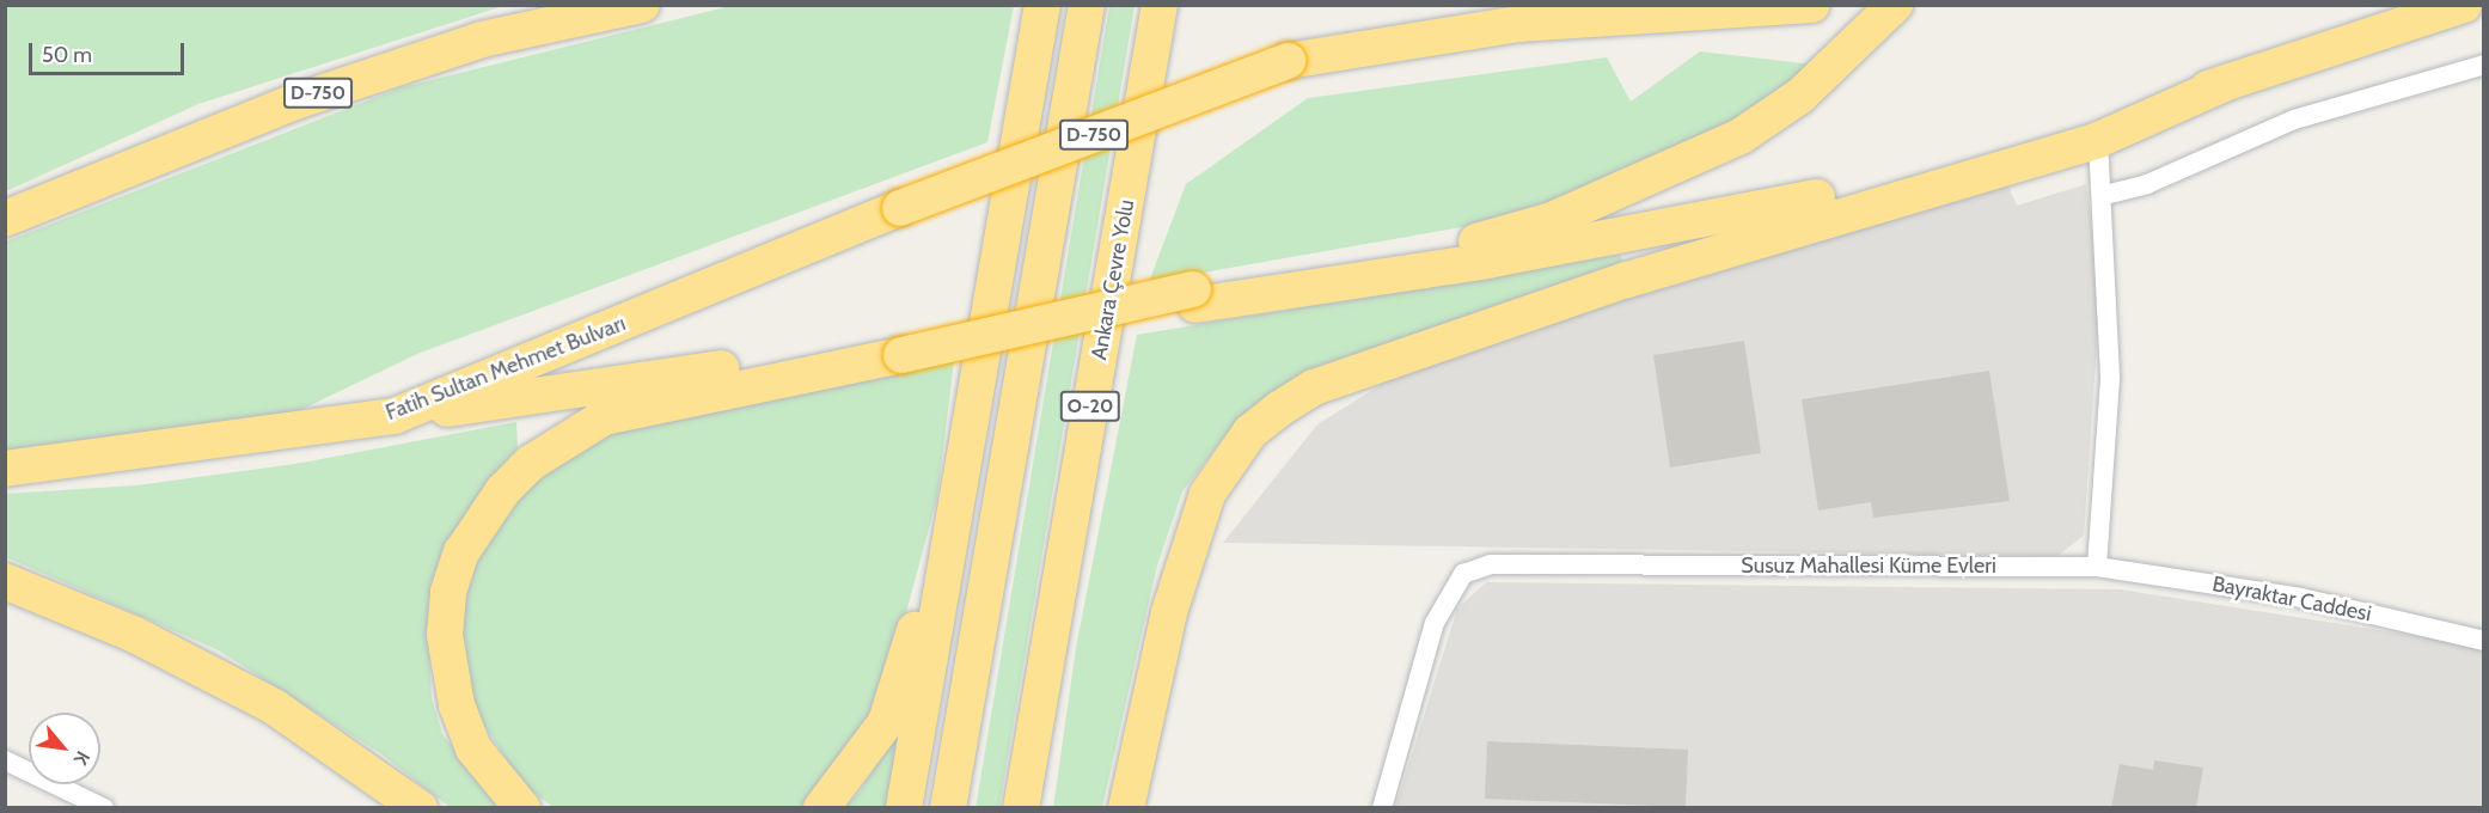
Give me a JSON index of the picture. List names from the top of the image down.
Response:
{
  "streets": {
    "highway": [
      "D-750",
      "Ankara Çevre Yolu",
      "Fatih Sultan Mehmet Bulvarı",
      "O-20"
    ],
    "street": ["Susuz Mahallesi Küme Evleri", "Bayraktar Caddesi"]
  },
  "crossings": [
    ["Susuz Mahallesi Küme Evleri", "Bayraktar Caddesi"]
  ],
  "scale_bar": "50 m",
  "north": "bottom right"
}
